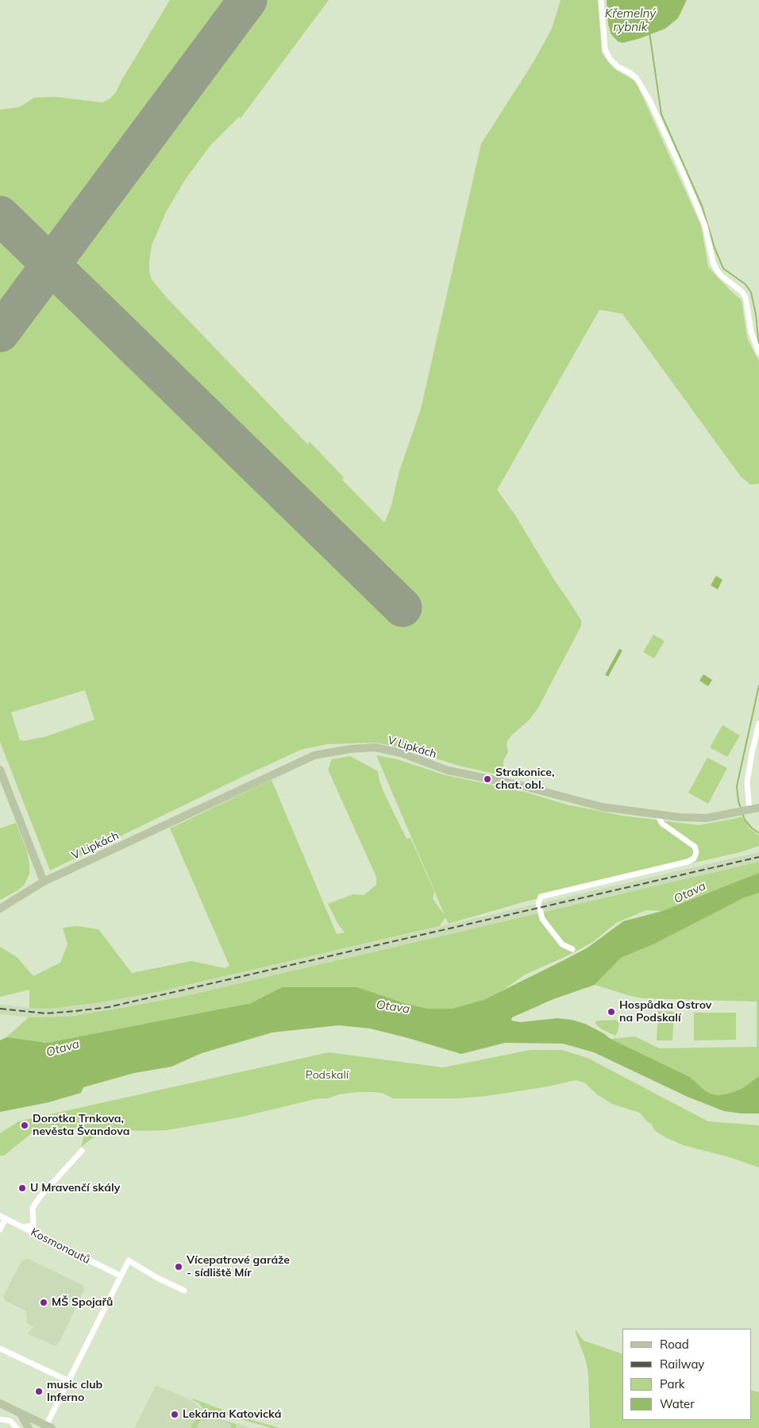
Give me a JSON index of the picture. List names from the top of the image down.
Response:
{
  "streets": {
    "street": ["V Lipkách", "Kosmonautů"]
  },
  "water": ["Křemelný rybník", "Otava"],
  "parks": ["Podskalí"],
  "places": [
    "Strakonice, chat. obl.",
    "Hospůdka Ostrov na Podskalí",
    "Dorotka Trnkova, nevěsta Švandova",
    "U Mravenčí skály",
    "Vícepatrové garáže - sídliště Mír",
    "MŠ Spojařů",
    "music club Inferno",
    "Lekárna Katovická"
  ],
  "legend": [
    "Road",
    "Railway",
    "Park",
    "Water"
  ]
}
